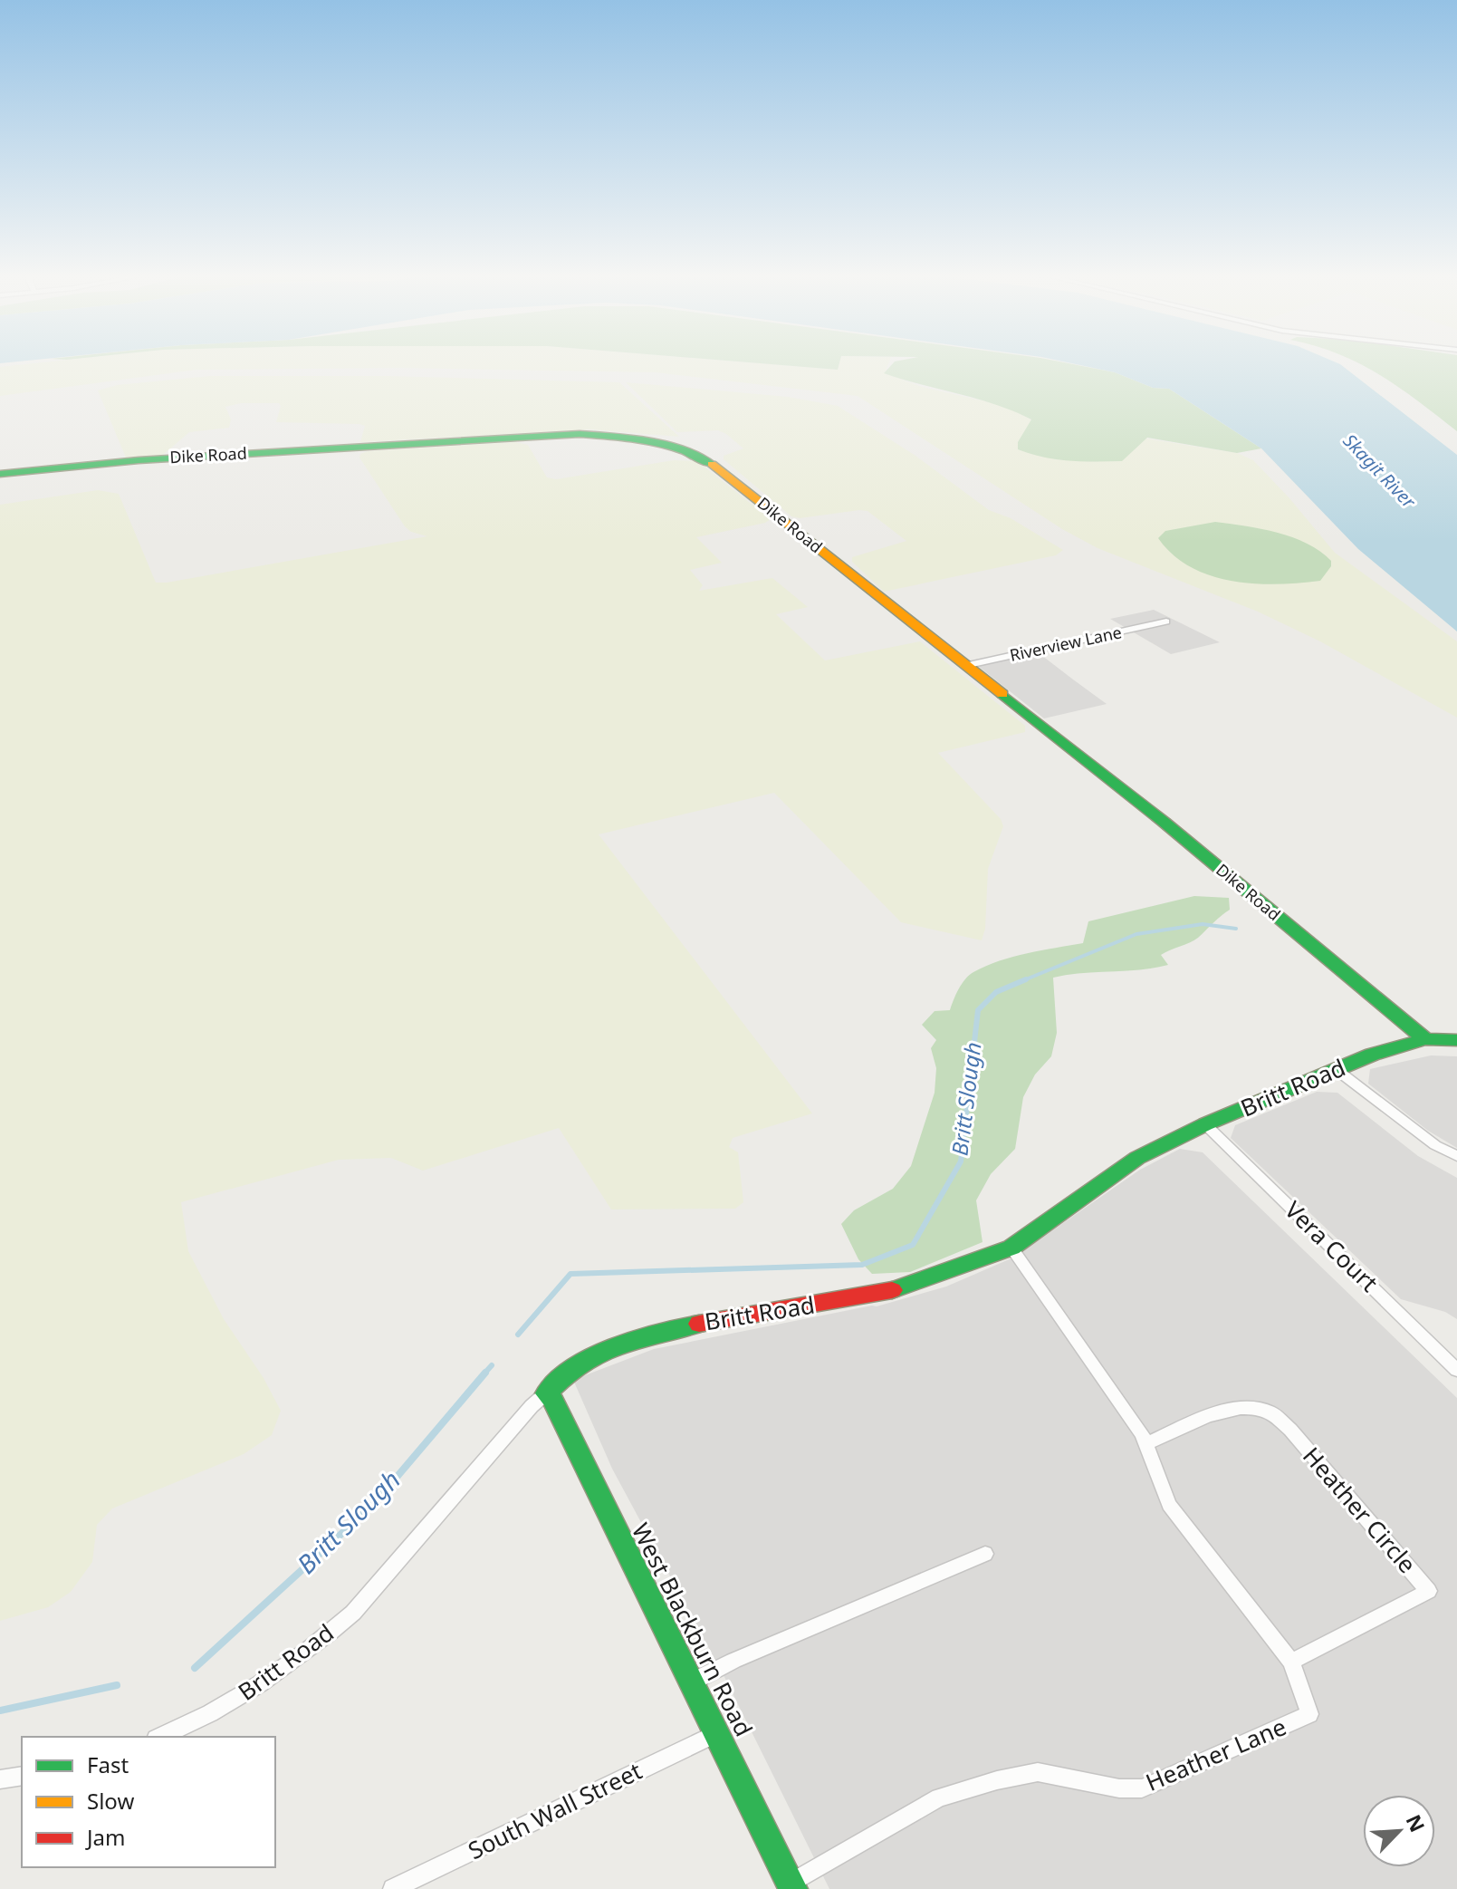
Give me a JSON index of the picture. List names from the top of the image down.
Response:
{
  "streets": {
    "street": [
      "Dike Road",
      "Riverview Lane",
      "Britt Road",
      "Vera Court",
      "Heather Circle",
      "West Blackburn Road",
      "Heather Lane",
      "South Wall Street"
    ]
  },
  "crossings": [
    ["Dike Road", "Riverview Lane"],
    ["Dike Road", "Britt Road"],
    ["Britt Road", "Vera Court"],
    ["Britt Road", "West Blackburn Road"],
    ["Heather Circle", "Heather Lane"],
    ["West Blackburn Road", "Heather Lane"],
    ["West Blackburn Road", "South Wall Street"]
  ],
  "water": ["Skagit River", "Britt Slough"],
  "legend": ["Fast", "Slow", "Jam"],
  "north": "top right"
}
